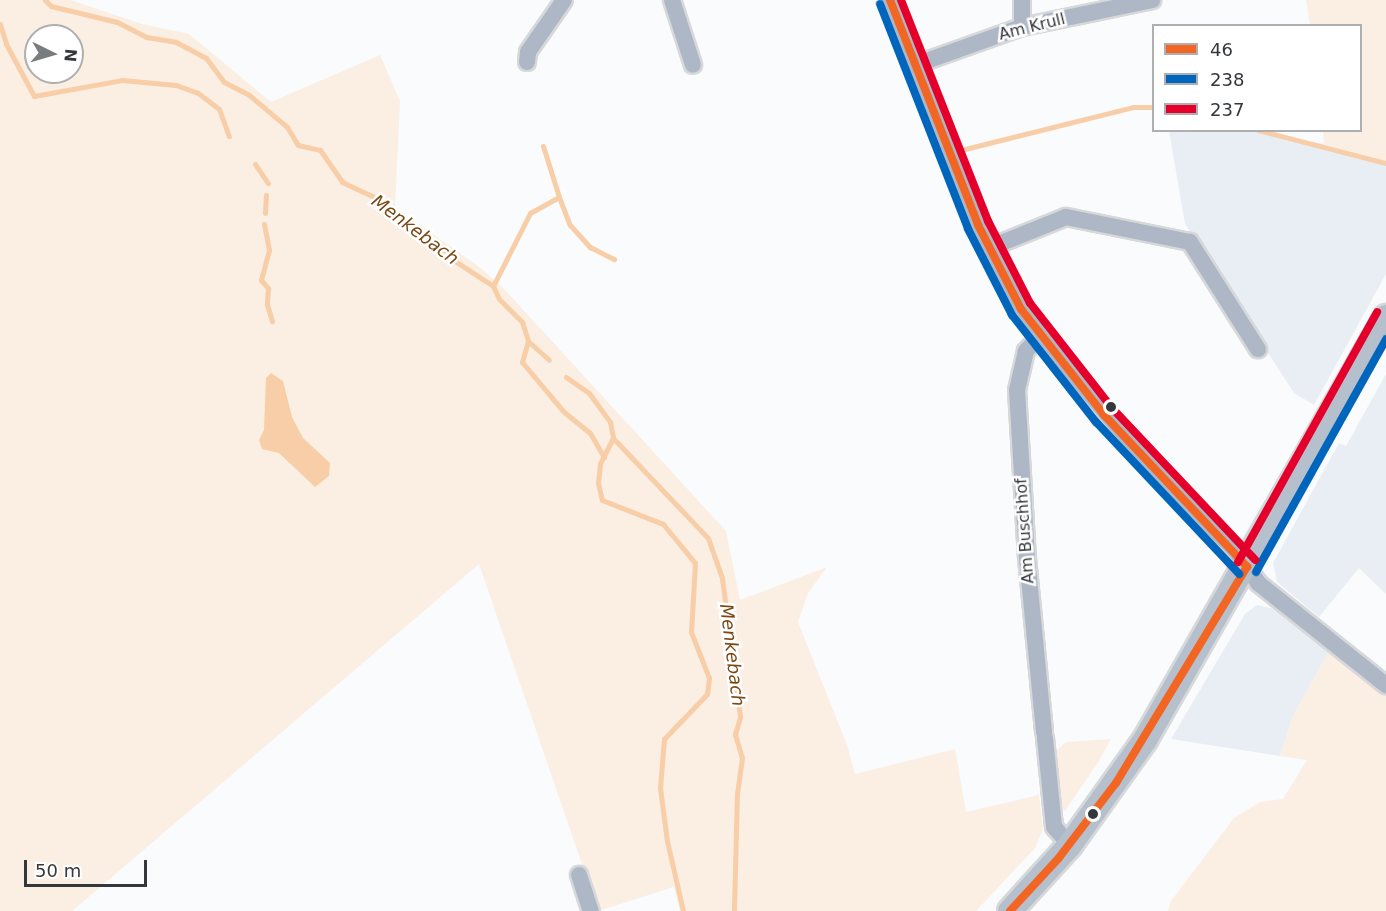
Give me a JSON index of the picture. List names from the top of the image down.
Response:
{
  "streets": {
    "street": ["Am Krull", "Am Buschhof"]
  },
  "water": ["Menkebach"],
  "lines": ["transit line 46", "transit line 237", "transit line 238"],
  "legend": ["46", "238", "237"],
  "scale_bar": "50 m",
  "north": "right"
}
